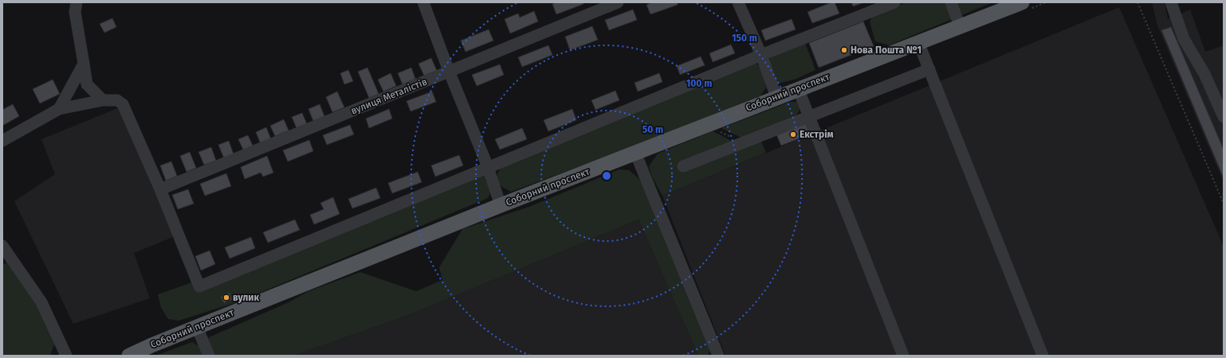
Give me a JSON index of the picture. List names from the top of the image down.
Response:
{
  "streets": {
    "main road": ["Соборний проспект"],
    "street": ["вулиця Металістів"]
  },
  "places": ["Нова Пошта №1", "Екстрім", "вулик"],
  "rings": ["150 m", "100 m", "50 m"]
}
